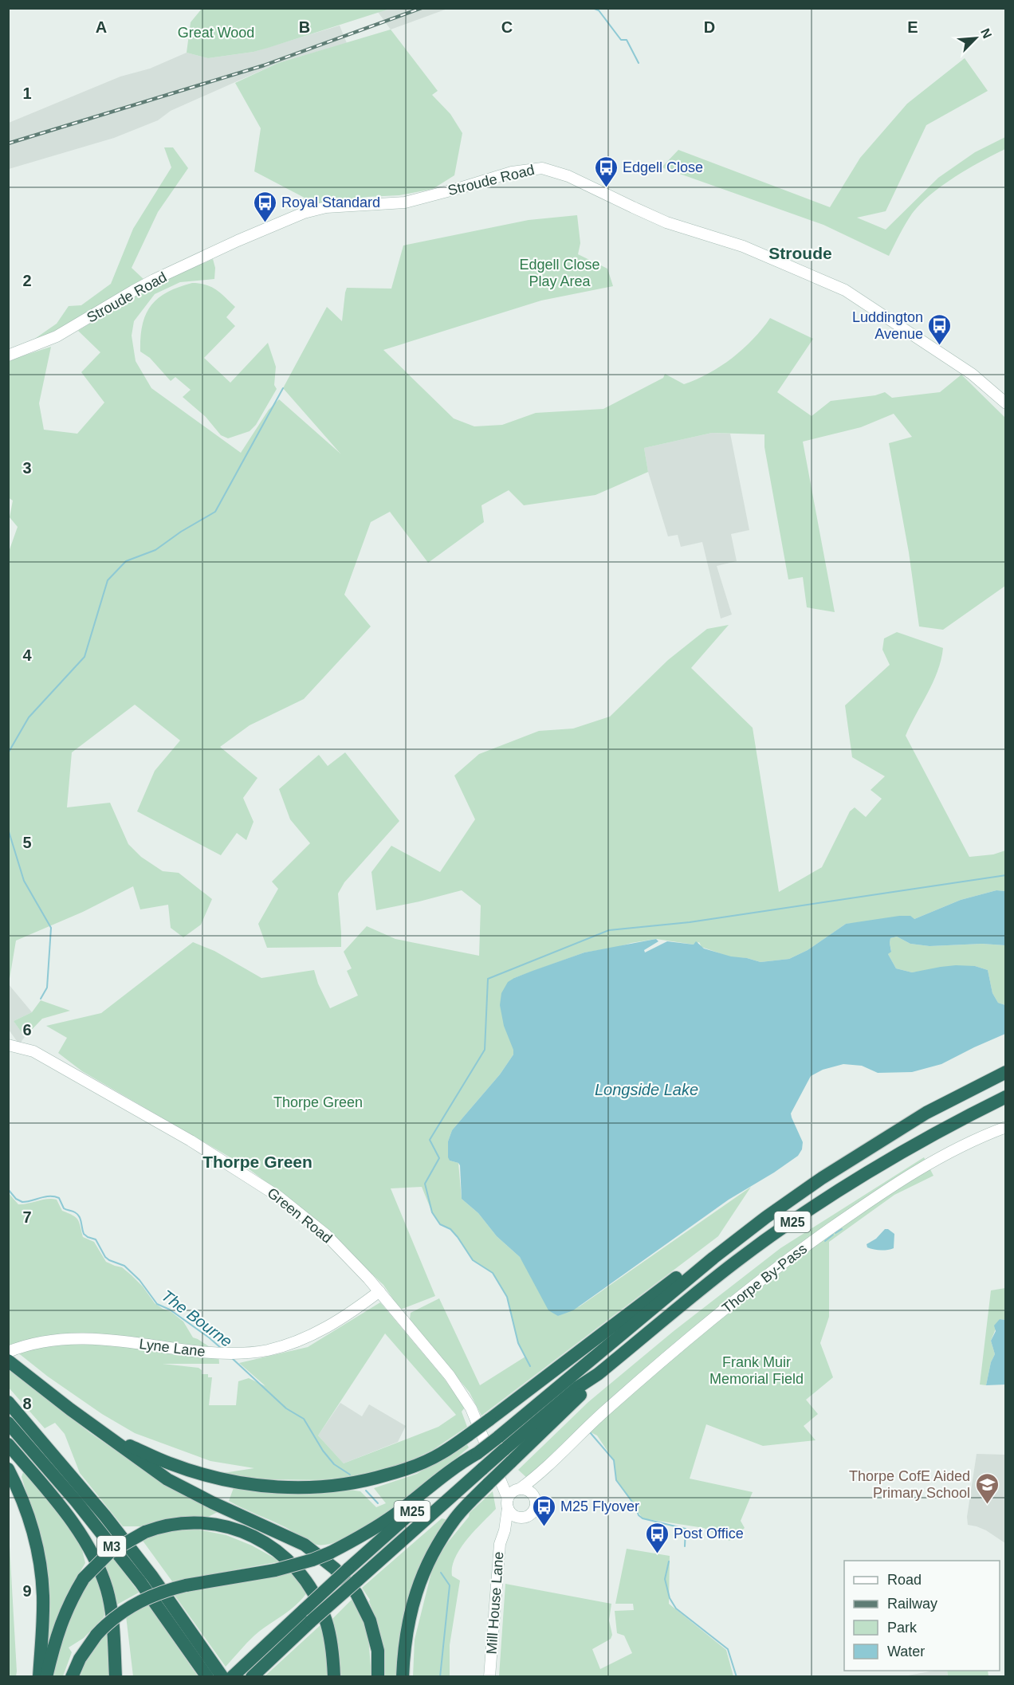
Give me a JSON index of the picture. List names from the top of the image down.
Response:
{
  "streets": {
    "highway": ["M25", "M3"],
    "main road": [
      "Stroude Road",
      "Green Road",
      "Thorpe By-Pass",
      "Lyne Lane",
      "Mill House Lane"
    ]
  },
  "crossings": [
    ["Green Road", "Lyne Lane"],
    ["Thorpe By-Pass", "Mill House Lane"]
  ],
  "districts": ["Stroude", "Thorpe Green"],
  "water": ["Longside Lake", "The Bourne"],
  "parks": [
    "Great Wood",
    "Edgell Close Play Area",
    "Thorpe Green",
    "Frank Muir Memorial Field"
  ],
  "places": {
    "bus stop": [
      "Edgell Close",
      "Royal Standard",
      "Luddington Avenue",
      "M25 Flyover",
      "Post Office"
    ],
    "school or university": ["Thorpe CofE Aided Primary School"]
  },
  "legend": [
    "Road",
    "Railway",
    "Park",
    "Water"
  ],
  "north": "top right",
  "grid": {
    "columns": [
      "A",
      "B",
      "C",
      "D",
      "E"
    ],
    "rows": [
      "1",
      "2",
      "3",
      "4",
      "5",
      "6",
      "7",
      "8",
      "9"
    ]
  }
}
